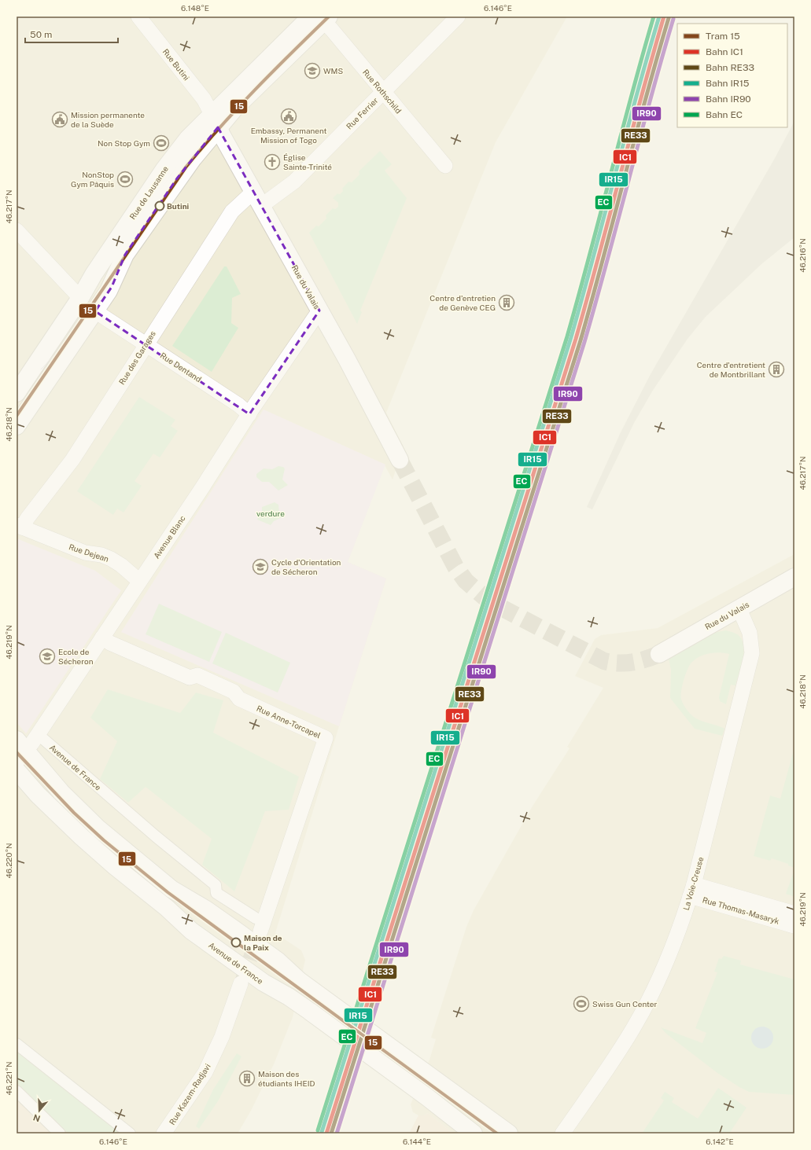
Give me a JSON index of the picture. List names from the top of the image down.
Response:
{
  "streets": {
    "main road": ["Rue de Lausanne", "Rue du Valais", "Avenue de France"],
    "street": [
      "Rue Butini",
      "Rue Rothschild",
      "Rue Ferrier",
      "Rue des Garages",
      "Rue Dentand",
      "Avenue Blanc",
      "Rue Dejean",
      "Rue Anne-Torcapel",
      "La Voie-Creuse",
      "Rue Thomas-Masaryk",
      "Rue Kazem-Radjavi"
    ]
  },
  "crossings": [
    ["Rue Butini", "Rue de Lausanne"],
    ["Rue Butini", "Rue du Valais"],
    ["Rue Rothschild", "Rue Ferrier"],
    ["Rue Ferrier", "Rue du Valais"],
    ["Rue Ferrier", "Rue des Garages"],
    ["Rue de Lausanne", "Rue du Valais"],
    ["Rue du Valais", "Rue des Garages"],
    ["Rue du Valais", "Avenue Blanc"],
    ["Rue du Valais", "La Voie-Creuse"],
    ["Rue des Garages", "Rue Dentand"],
    ["Rue des Garages", "Rue Dejean"],
    ["Rue Dentand", "Avenue Blanc"],
    ["Avenue Blanc", "Rue Dejean"],
    ["Avenue Blanc", "Rue Anne-Torcapel"],
    ["Avenue Blanc", "Avenue de France"],
    ["Rue Anne-Torcapel", "Avenue de France"],
    ["La Voie-Creuse", "Rue Thomas-Masaryk"]
  ],
  "parks": ["verdure"],
  "places": {
    "school or university": ["WMS", "Cycle d'Orientation de Sécheron", "Ecole de Sécheron"],
    "public building": ["Embassy, Permanent Mission of Togo", "Mission permanente de la Suède"],
    "sports": ["Non Stop Gym", "NonStop Gym Pâquis", "Swiss Gun Center"],
    "church": ["Église Sainte-Trinité"],
    "other": ["Butini", "Maison de la Paix"],
    "building": ["Centre d'entretien de Genève CEG", "Centre d'entretient de Montbrillant", "Maison des étudiants IHEID"]
  },
  "lines": [
    "tram line 15",
    "rail line IC1",
    "rail line IR15",
    "rail line EC",
    "rail line RE33",
    "rail line IR90"
  ],
  "legend": [
    "Tram 15",
    "Bahn IC1",
    "Bahn RE33",
    "Bahn IR15",
    "Bahn IR90",
    "Bahn EC"
  ],
  "scale_bar": "50 m",
  "north": "bottom",
  "coordinates": [
    "6.148°E",
    "6.146°E",
    "46.217°N",
    "46.216°N",
    "46.218°N",
    "46.219°N",
    "46.220°N",
    "46.221°N",
    "6.144°E",
    "6.142°E"
  ]
}
